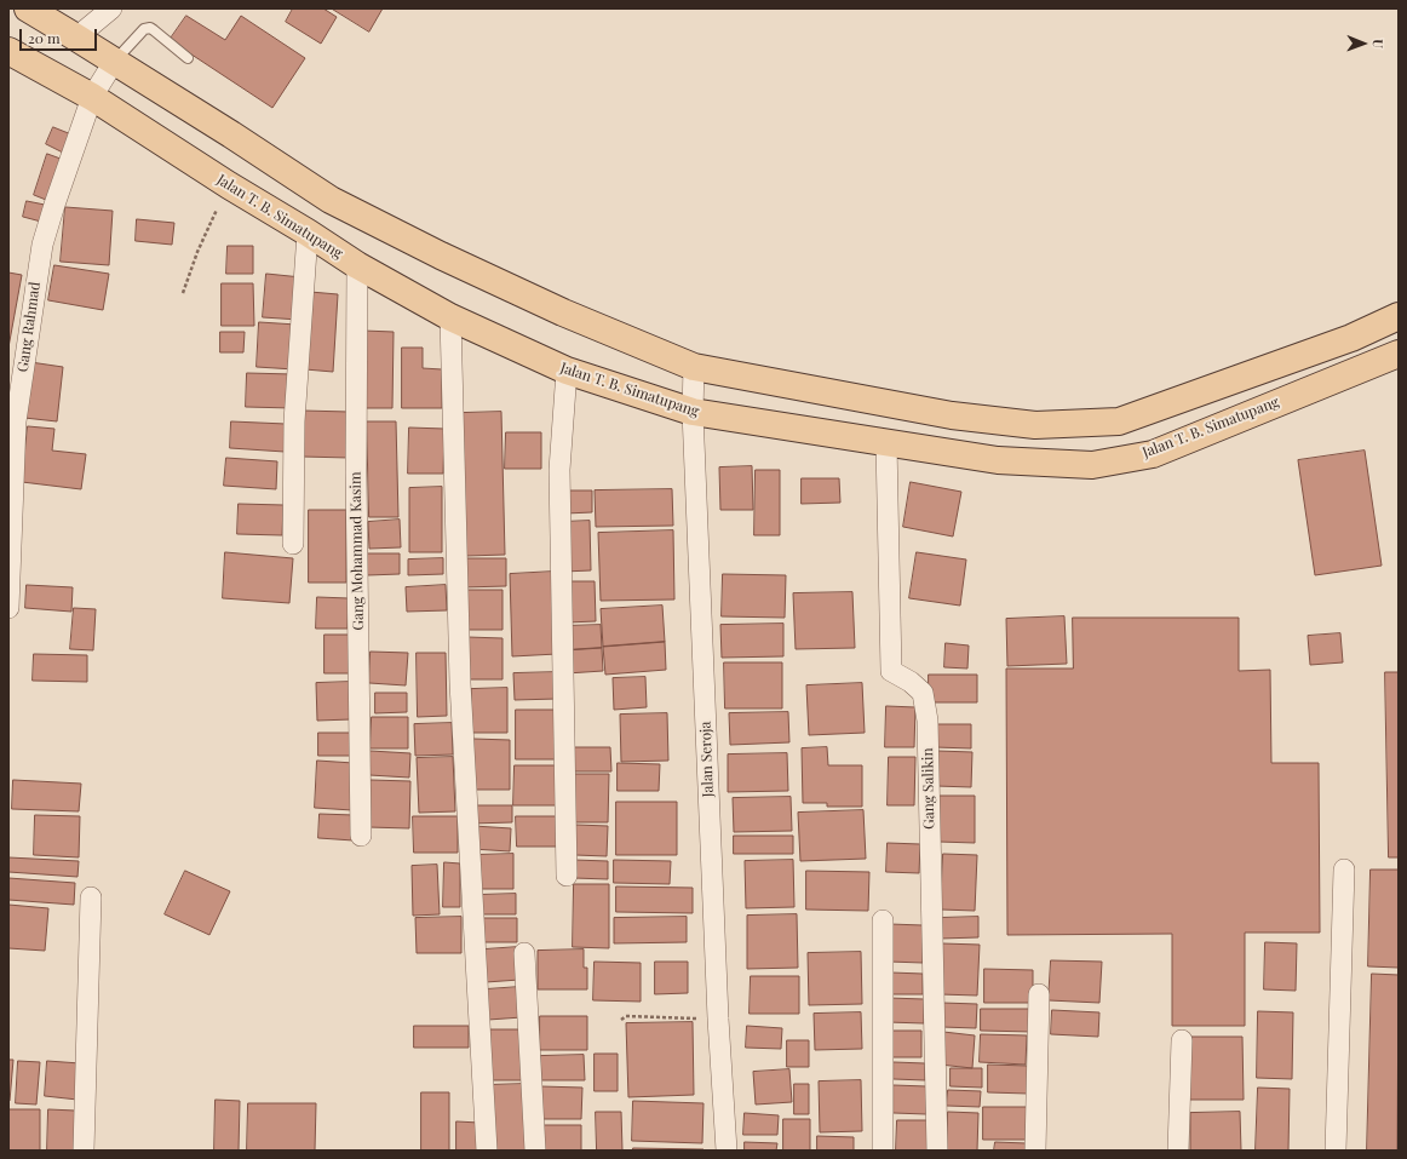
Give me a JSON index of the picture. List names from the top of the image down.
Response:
{
  "streets": {
    "main road": ["Jalan T. B. Simatupang"],
    "street": [
      "Gang Rahmad",
      "Gang Mohammad Kasim",
      "Jalan Seroja",
      "Gang Salikin"
    ]
  },
  "crossings": [
    ["Jalan T. B. Simatupang", "Gang Rahmad"],
    ["Jalan T. B. Simatupang", "Gang Mohammad Kasim"],
    ["Jalan T. B. Simatupang", "Jalan Seroja"],
    ["Jalan T. B. Simatupang", "Gang Salikin"]
  ],
  "scale_bar": "20 m",
  "north": "right"
}
